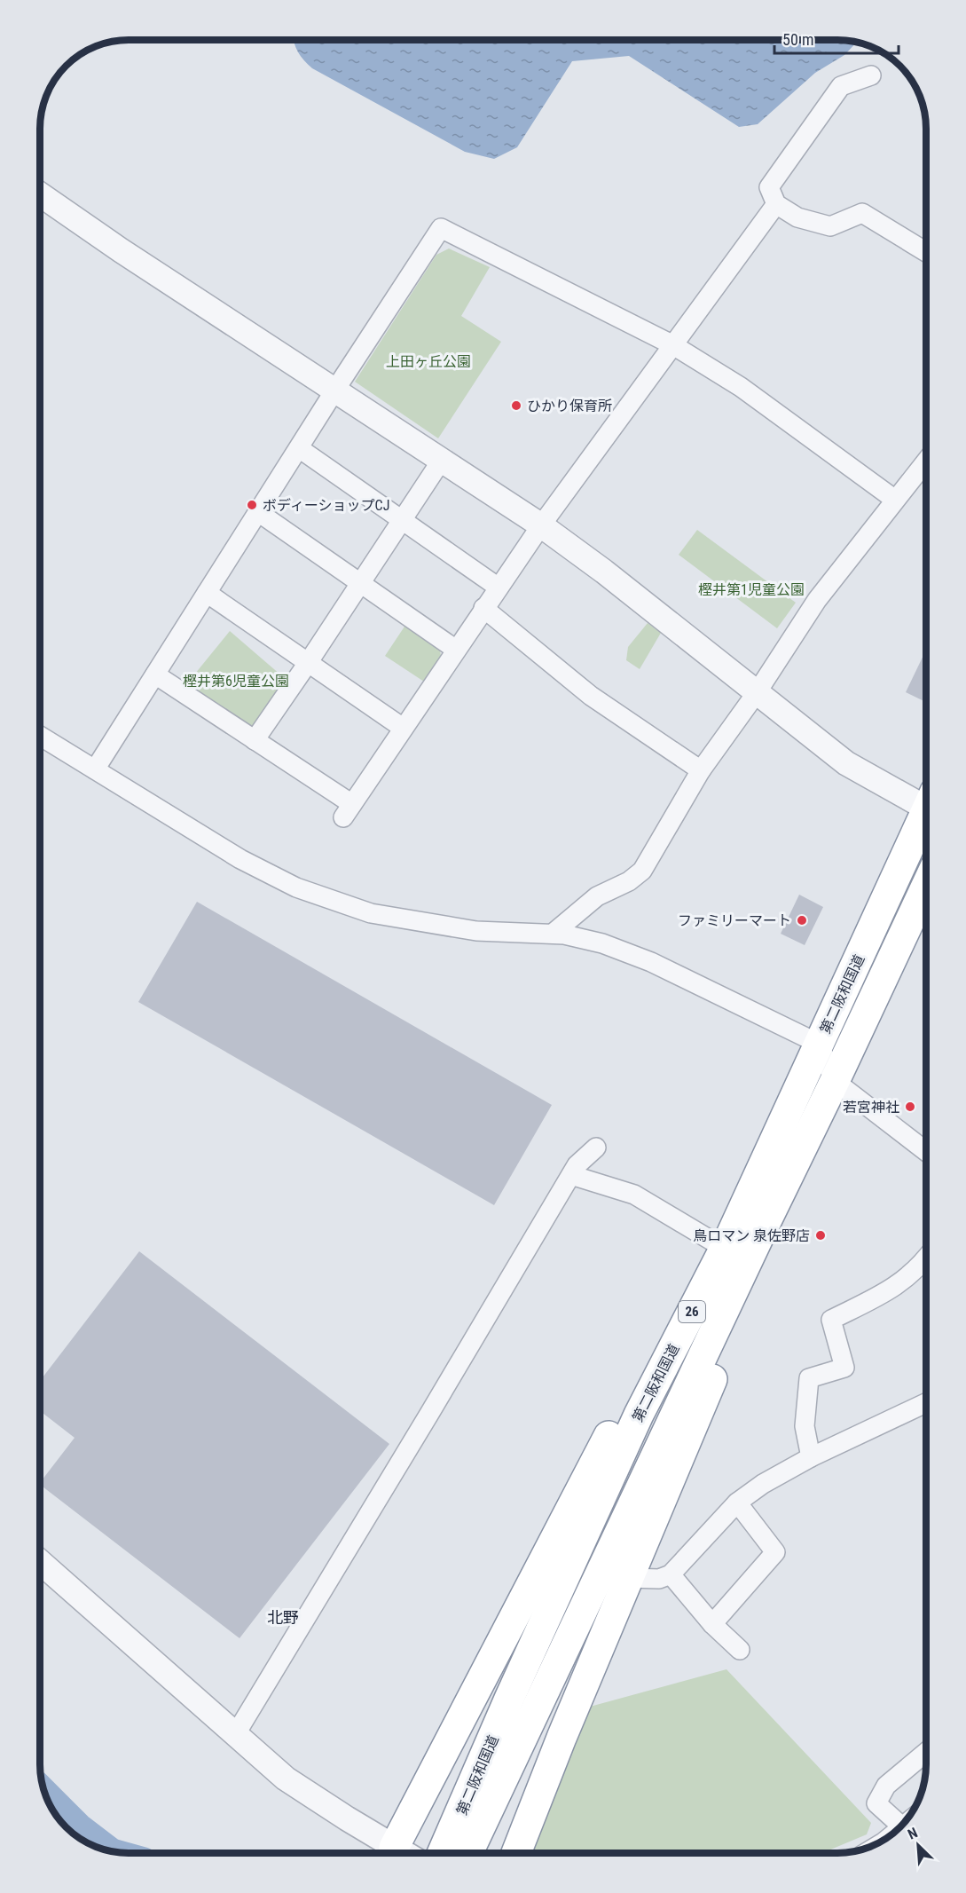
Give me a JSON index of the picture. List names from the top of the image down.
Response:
{
  "streets": {
    "highway": ["第二阪和国道", "26"]
  },
  "districts": ["北野"],
  "parks": ["上田ヶ丘公園", "樫井第1児童公園", "樫井第6児童公園"],
  "places": [
    "ひかり保育所",
    "ボディーショップCJ",
    "ファミリーマート",
    "若宮神社",
    "鳥ロマン 泉佐野店"
  ],
  "scale_bar": "50 m",
  "north": "top left"
}
